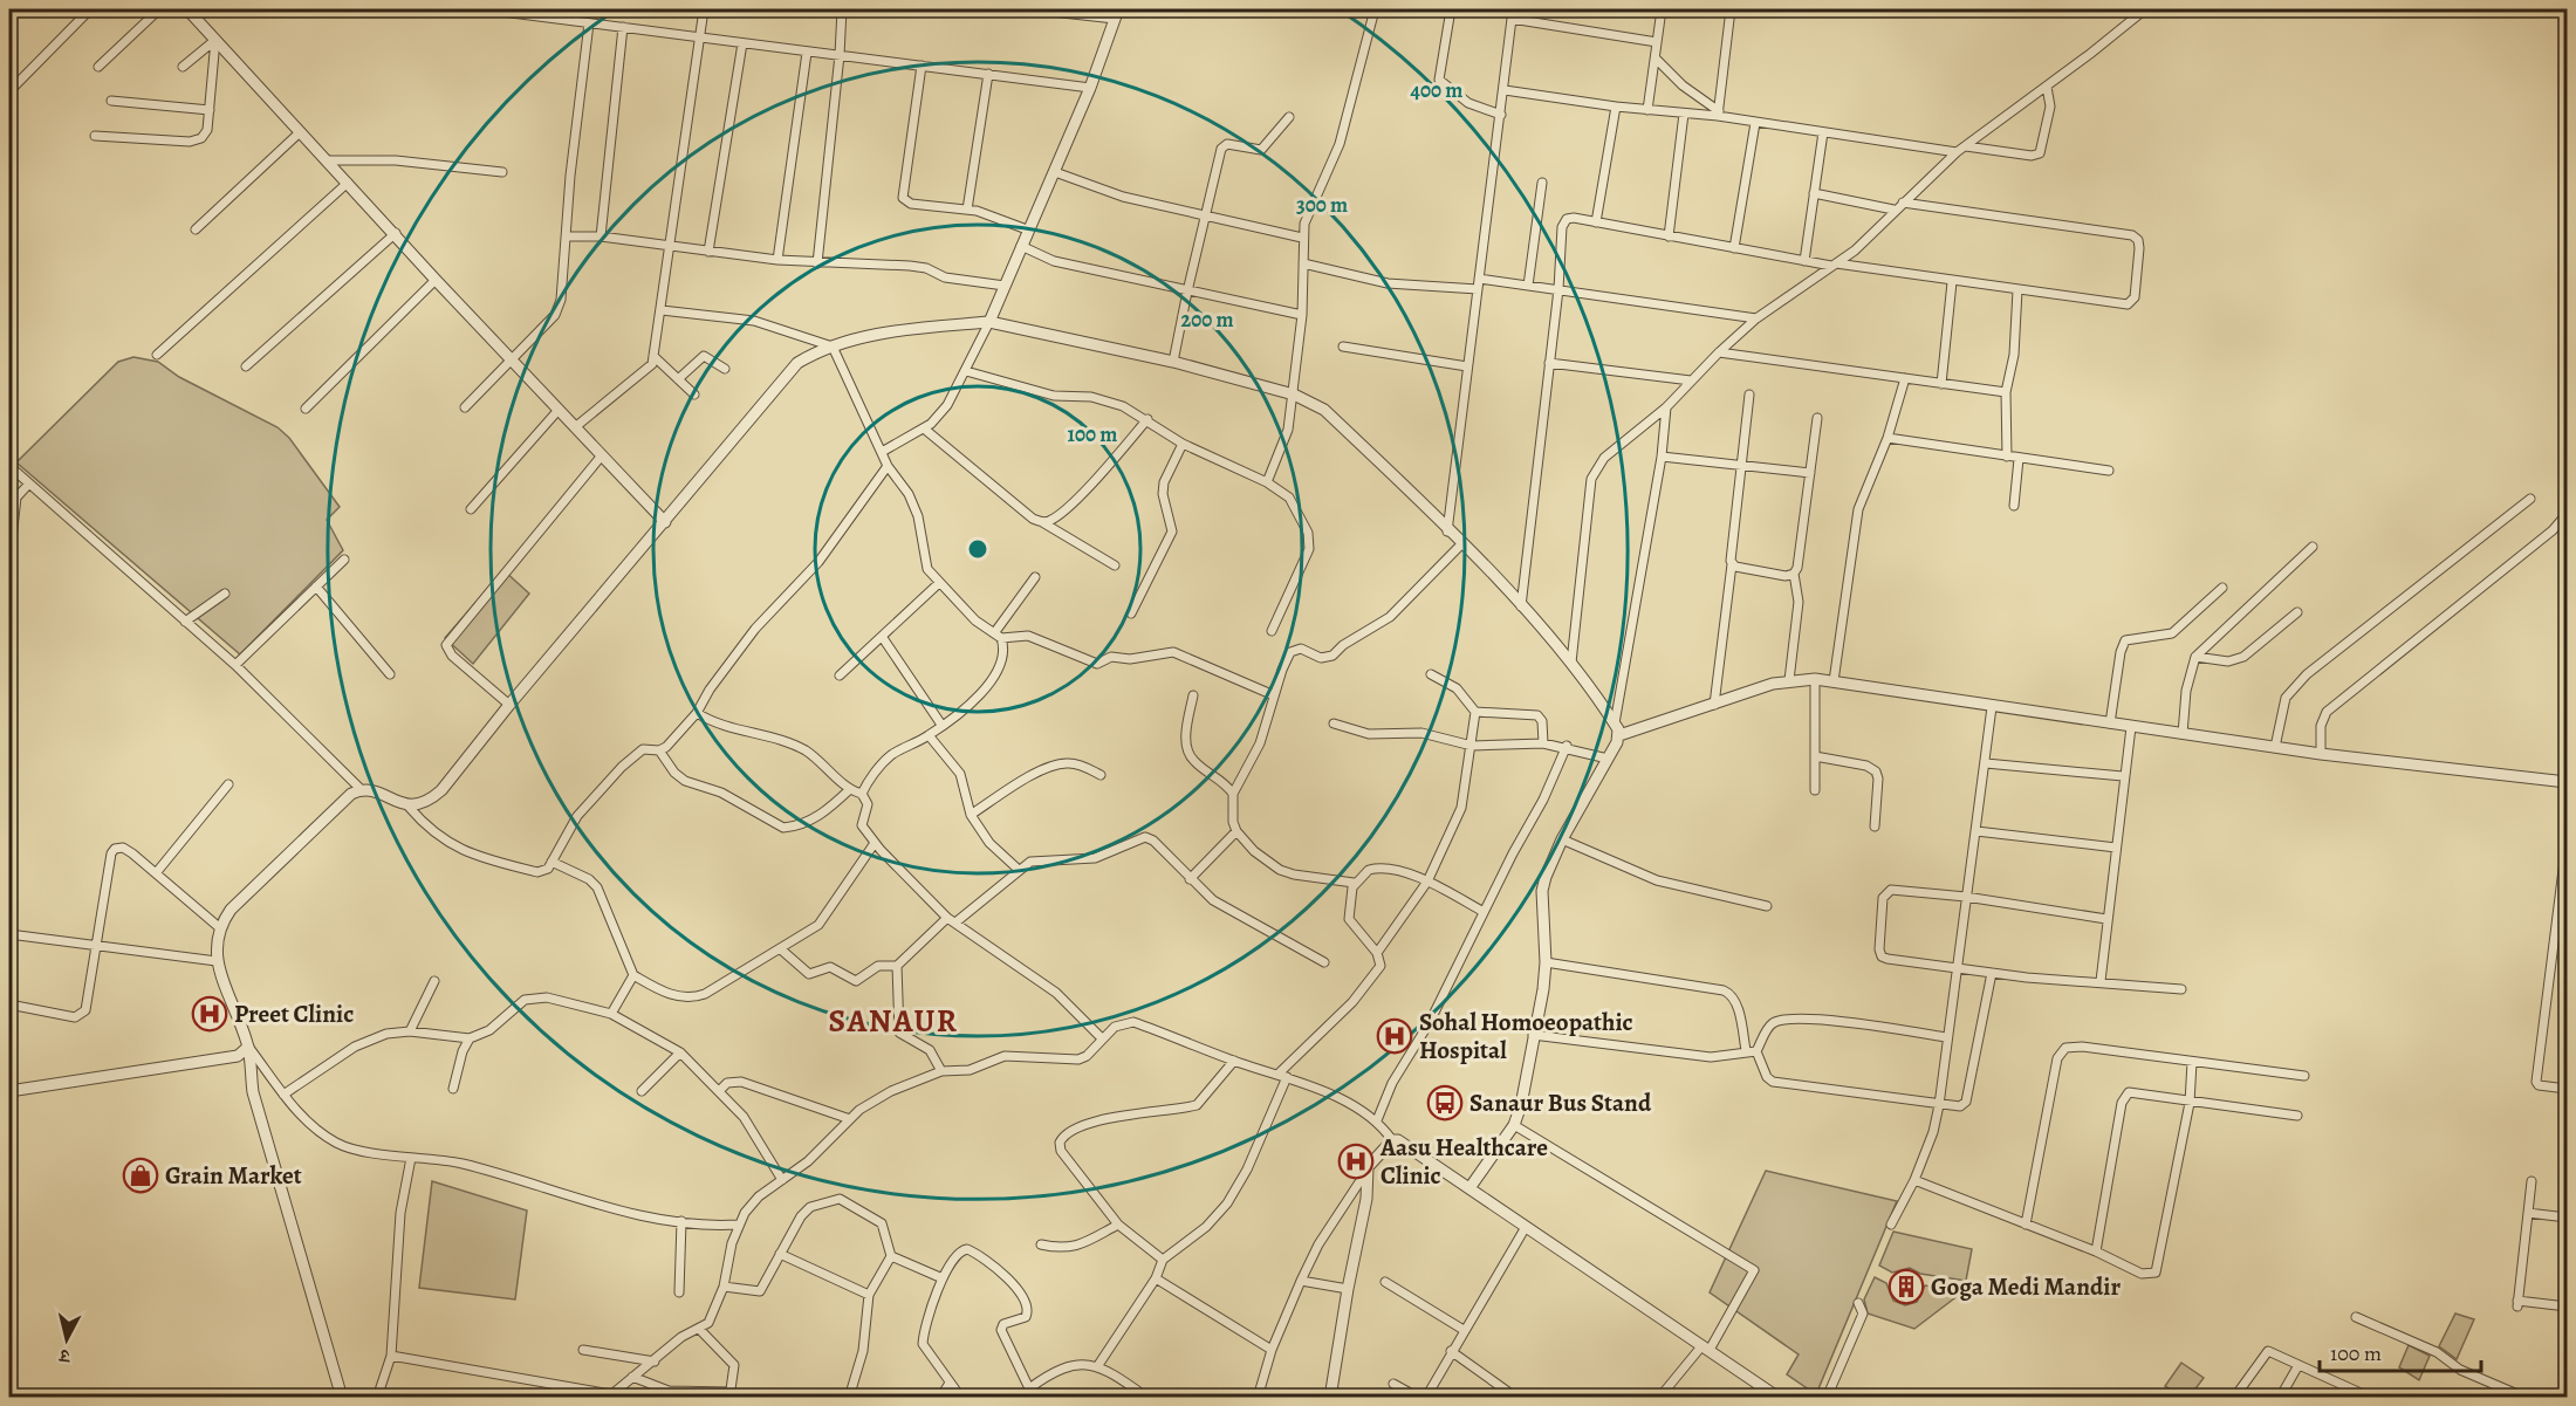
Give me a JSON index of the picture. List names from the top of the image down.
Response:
{
  "districts": ["SANAUR"],
  "places": {
    "hospital": ["Preet Clinic", "Sohal Homoeopathic Hospital", "Aasu Healthcare Clinic"],
    "bus stop": ["Sanaur Bus Stand"],
    "shop": ["Grain Market"],
    "building": ["Goga Medi Mandir"]
  },
  "scale_bar": "100 m",
  "north": "bottom",
  "rings": [
    "400 m",
    "300 m",
    "200 m",
    "100 m"
  ]
}
